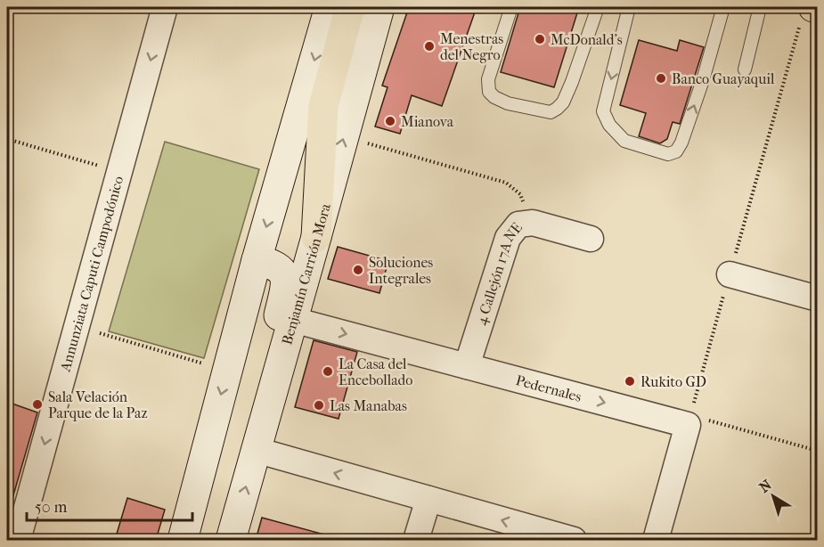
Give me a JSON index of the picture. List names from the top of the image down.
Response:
{
  "streets": {
    "main road": ["Benjamín Carrión Mora"],
    "street": ["Annunziata Caputi Campodónico", "4 Callejón 17A NE", "Pedernales"]
  },
  "crossings": [
    ["Benjamín Carrión Mora", "Pedernales"],
    ["4 Callejón 17A NE", "Pedernales"]
  ],
  "one_way": ["Annunziata Caputi Campodónico"],
  "places": [
    "McDonald's",
    "Menestras del Negro",
    "Banco Guayaquil",
    "Mianova",
    "Soluciones Integrales",
    "La Casa del Encebollado",
    "Rukito GD",
    "Sala Velación Parque de la Paz",
    "Las Manabas"
  ],
  "scale_bar": "50 m",
  "north": "top left"
}
